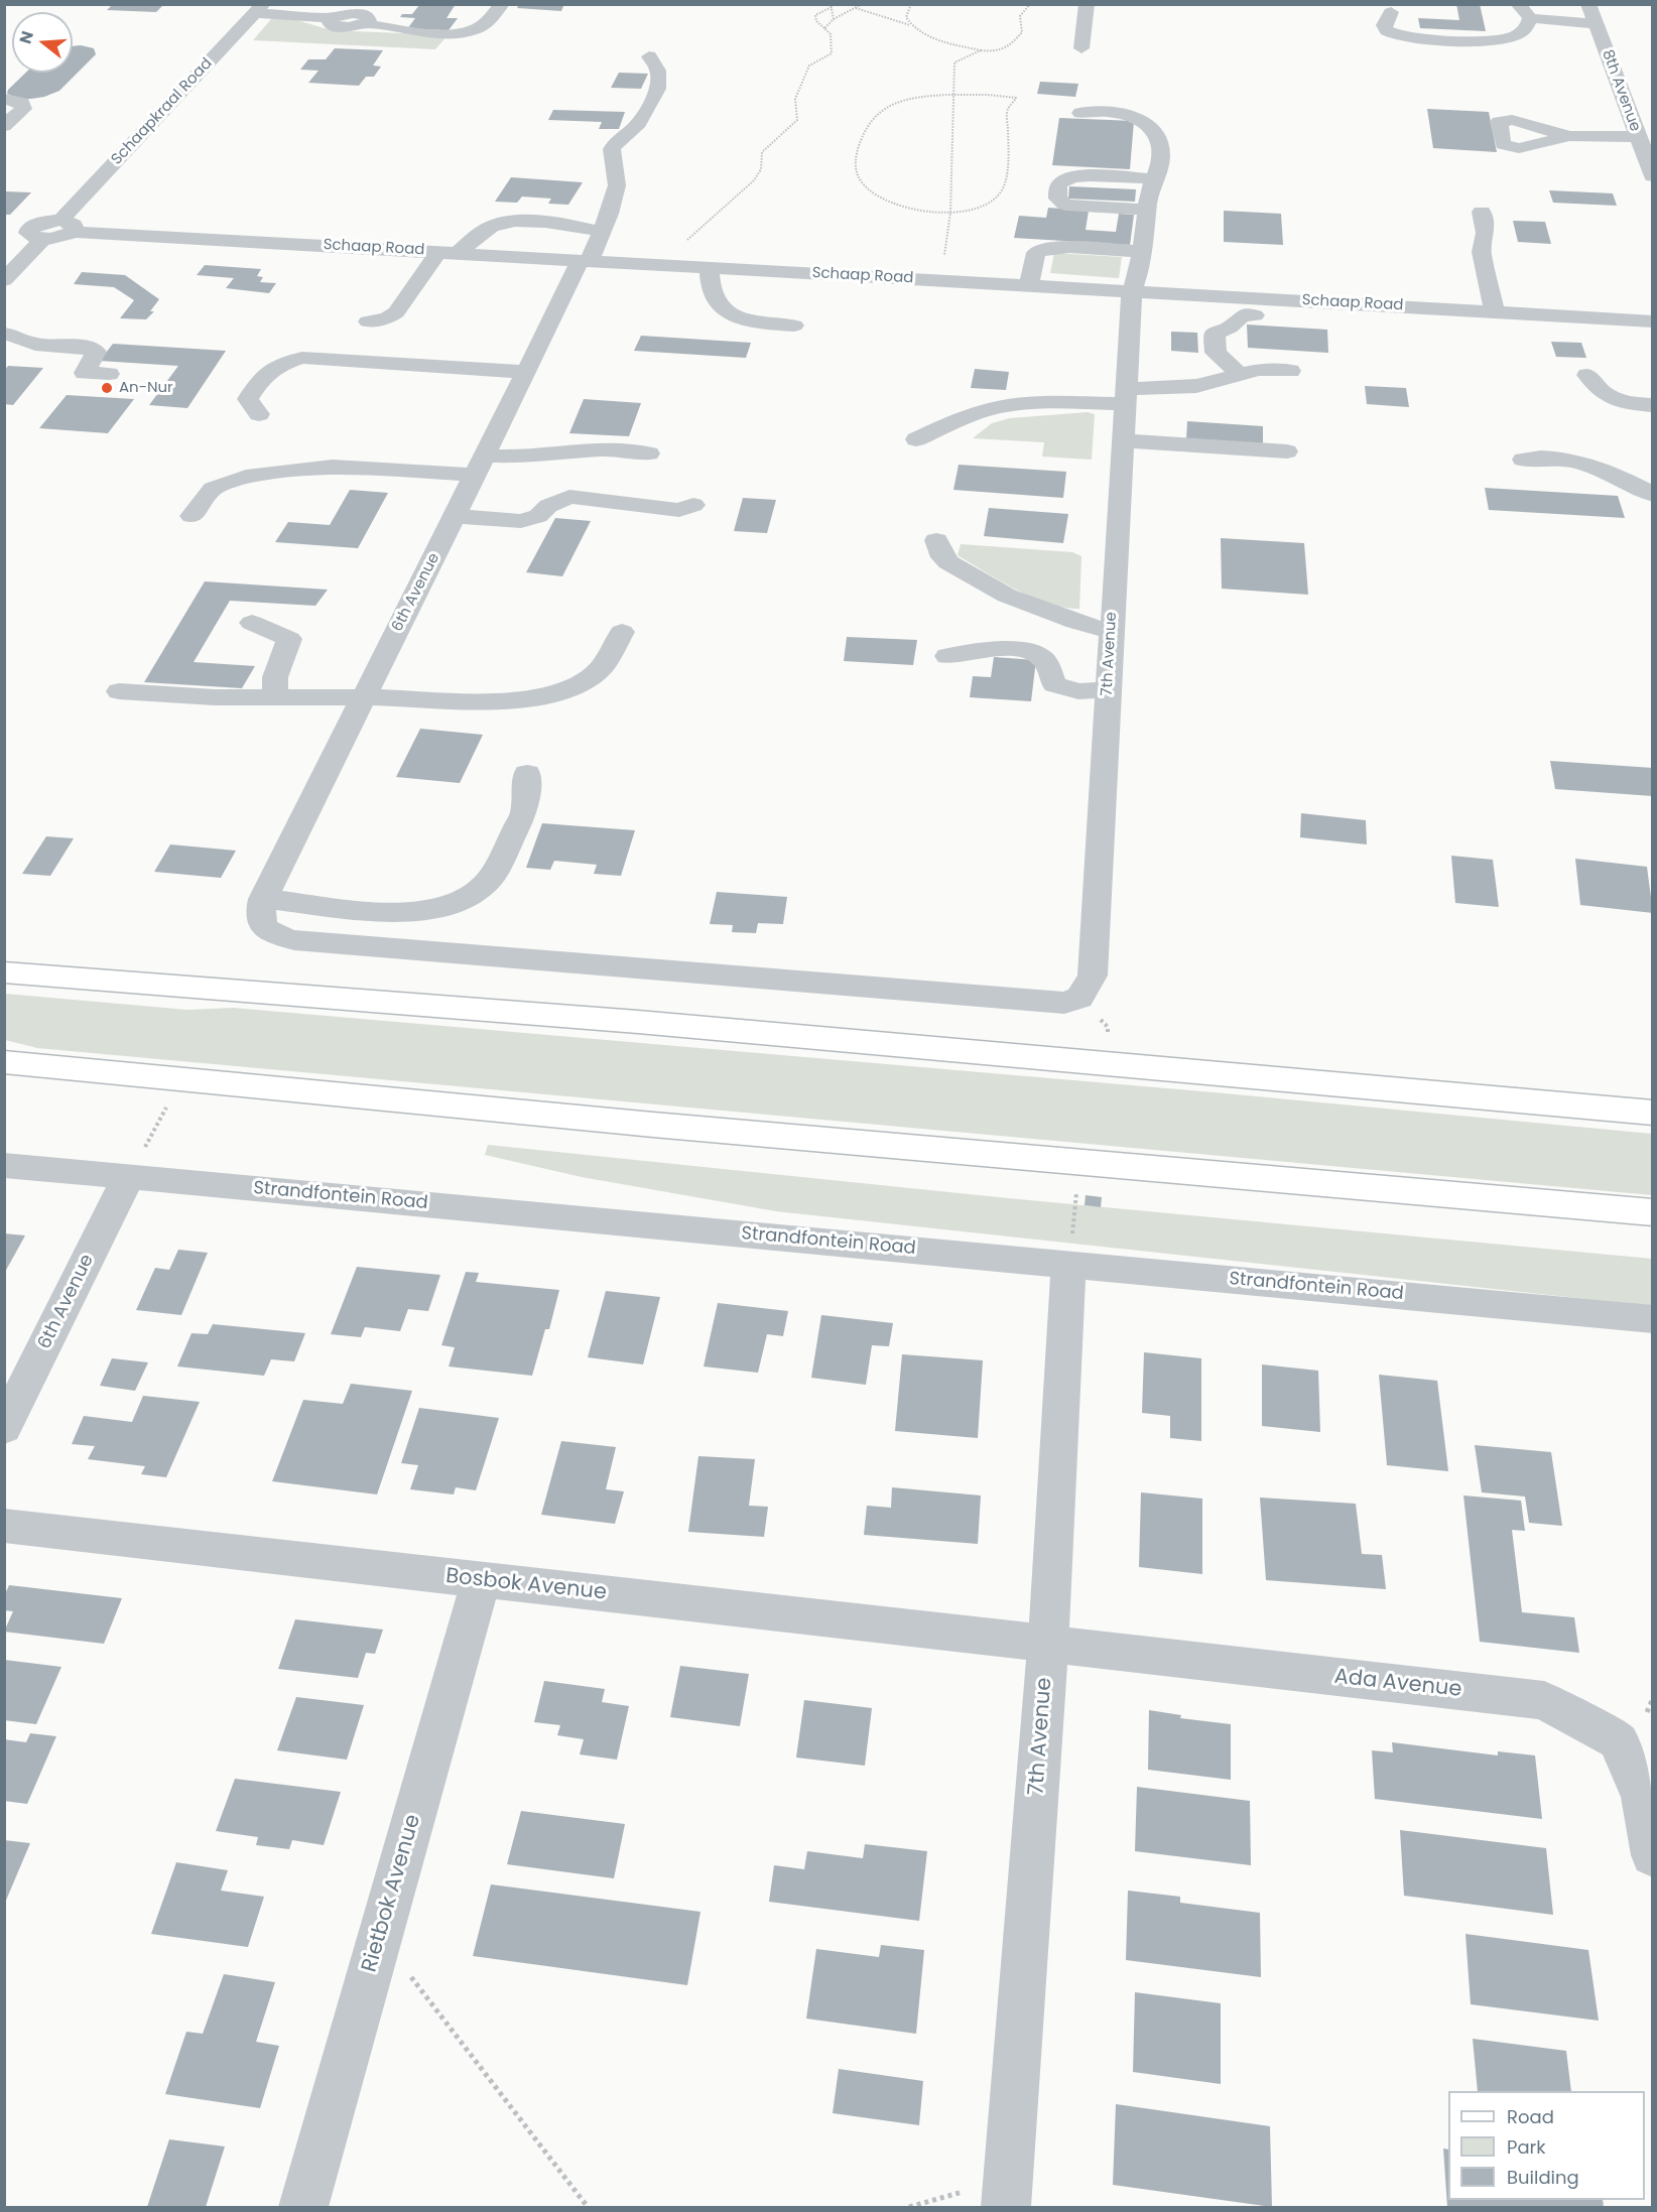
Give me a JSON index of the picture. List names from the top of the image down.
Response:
{
  "streets": {
    "street": [
      "8th Avenue",
      "Schaapkraal Road",
      "Schaap Road",
      "6th Avenue",
      "7th Avenue",
      "Strandfontein Road",
      "Bosbok Avenue",
      "Ada Avenue",
      "Rietbok Avenue"
    ]
  },
  "crossings": [
    ["Schaapkraal Road", "Schaap Road"],
    ["Schaap Road", "6th Avenue"],
    ["Schaap Road", "7th Avenue"],
    ["6th Avenue", "7th Avenue"],
    ["6th Avenue", "Strandfontein Road"],
    ["7th Avenue", "Strandfontein Road"],
    ["7th Avenue", "Bosbok Avenue"],
    ["7th Avenue", "Ada Avenue"],
    ["Bosbok Avenue", "Ada Avenue"],
    ["Bosbok Avenue", "Rietbok Avenue"]
  ],
  "places": ["An-Nur"],
  "legend": ["Road", "Park", "Building"],
  "north": "left"
}
